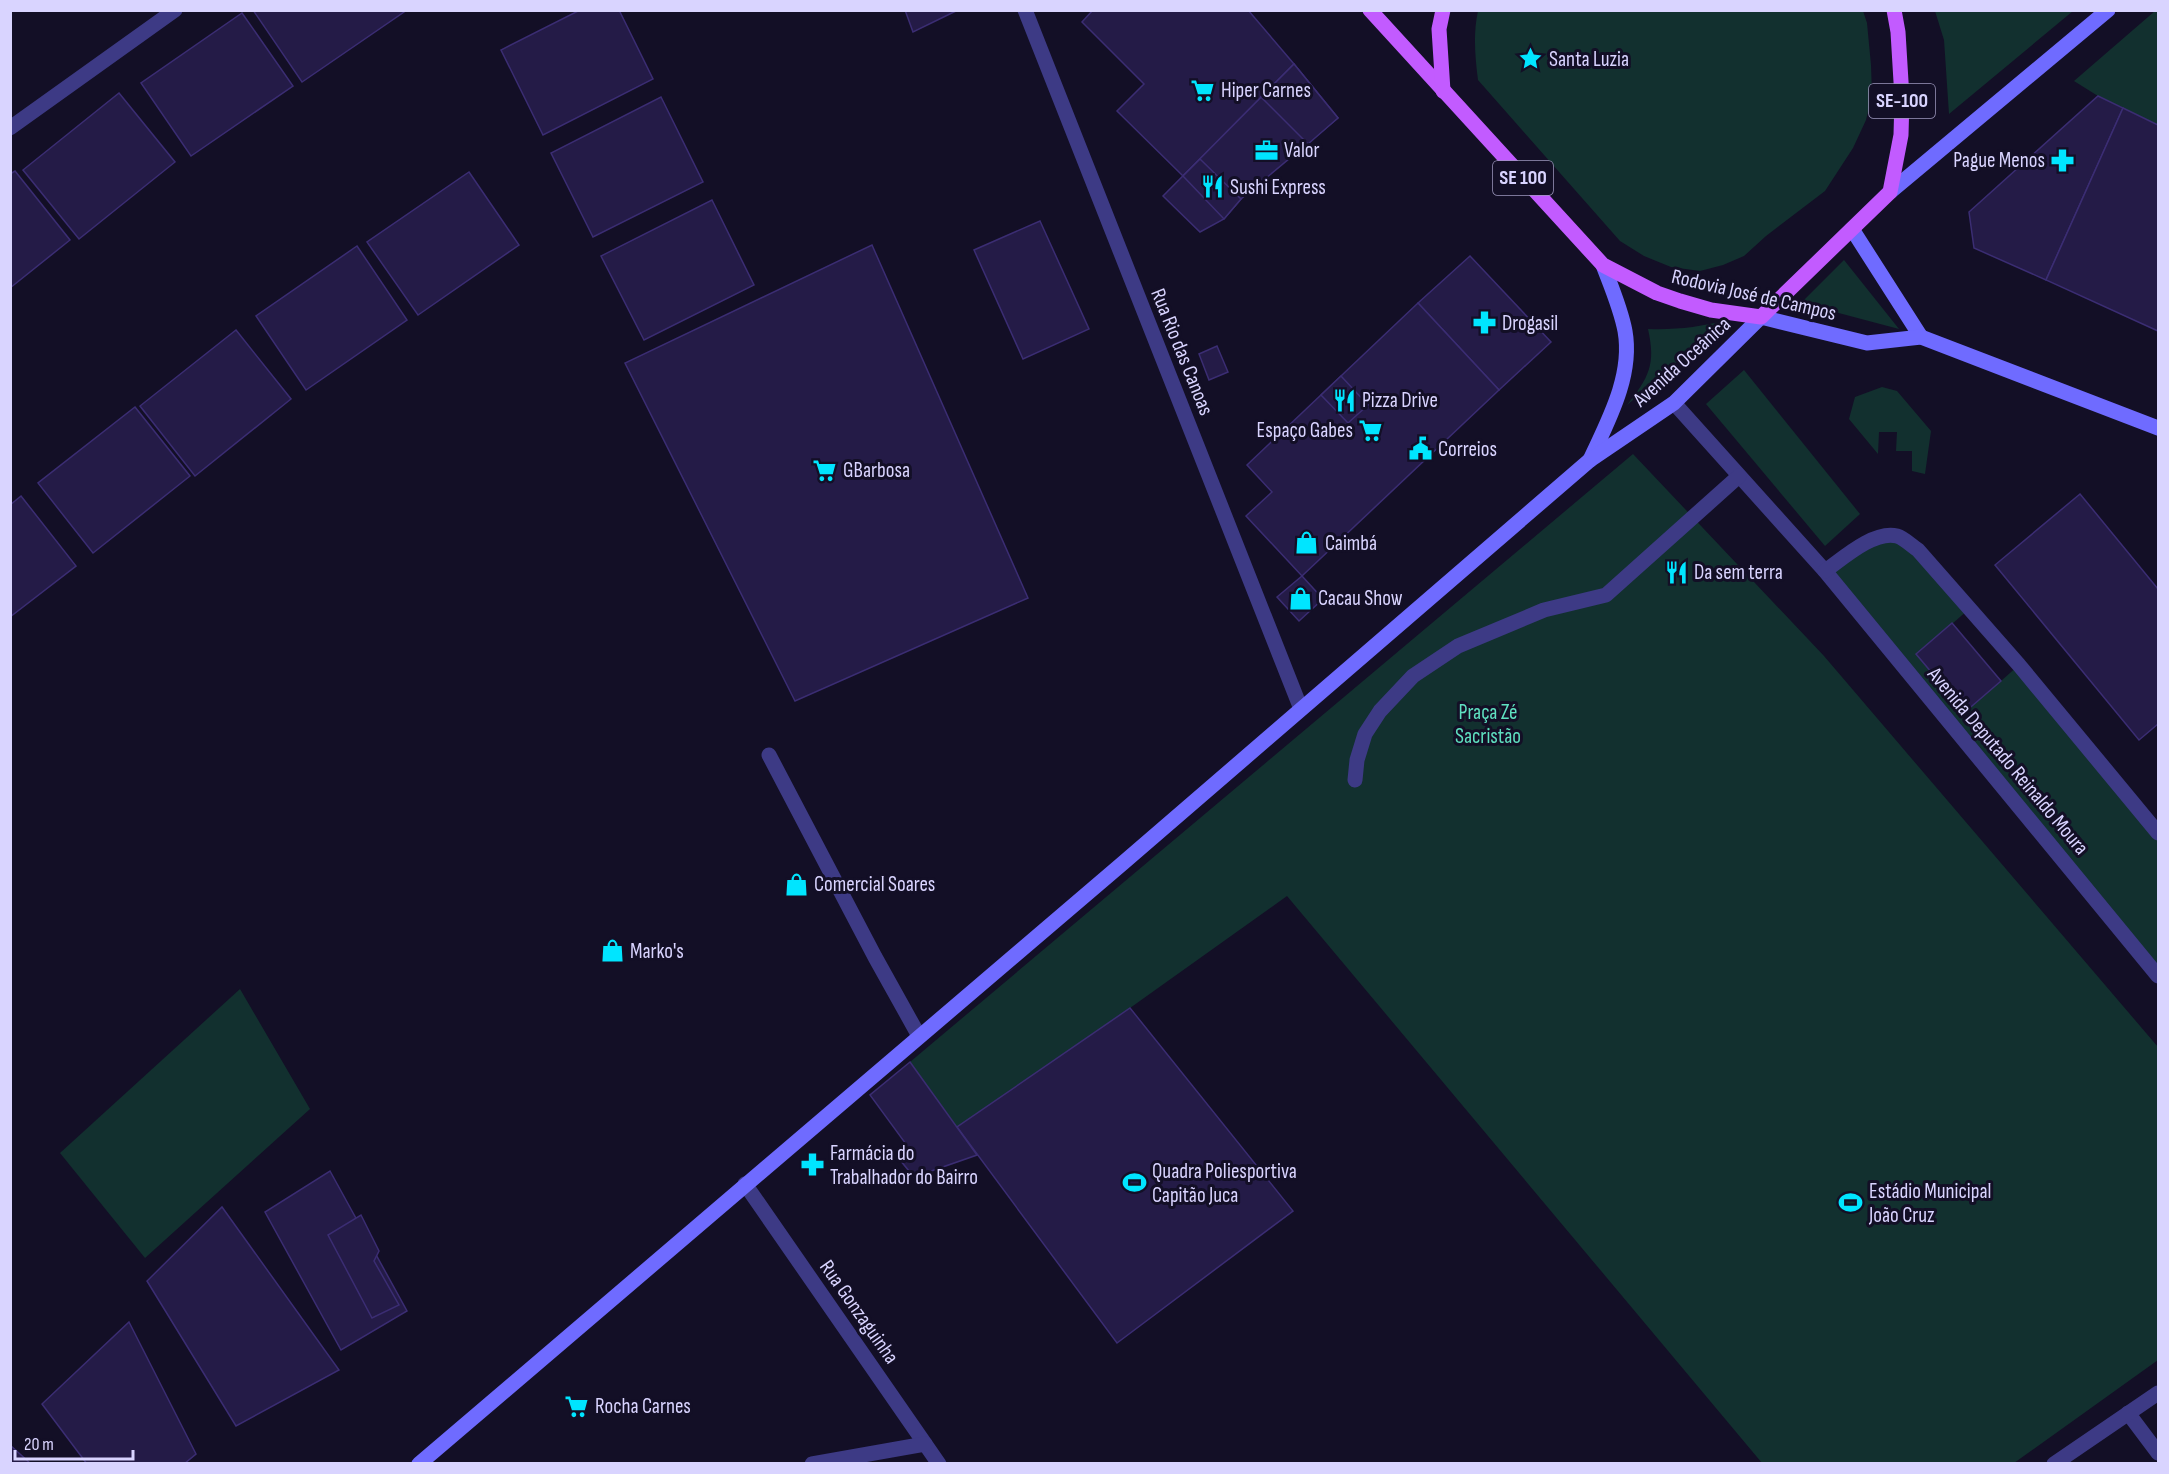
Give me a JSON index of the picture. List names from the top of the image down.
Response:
{
  "streets": {
    "main road": ["SE-100", "SE 100", "Rodovia José de Campos"],
    "street": [
      "Rua Rio das Canoas",
      "Avenida Oceânica",
      "Avenida Deputado Reinaldo Moura",
      "Rua Gonzaguinha"
    ]
  },
  "crossings": [
    ["SE-100", "Rodovia José de Campos"],
    ["SE-100", "Avenida Oceânica"],
    ["Rodovia José de Campos", "Avenida Oceânica"],
    ["Avenida Oceânica", "Avenida Deputado Reinaldo Moura"]
  ],
  "parks": ["Praça Zé Sacristão"],
  "places": {
    "place": ["Santa Luzia"],
    "supermarket": [
      "Hiper Carnes",
      "Espaço Gabes",
      "GBarbosa",
      "Rocha Carnes"
    ],
    "office": ["Valor"],
    "pharmacy": ["Pague Menos", "Drogasil", "Farmácia do Trabalhador do Bairro"],
    "restaurant": ["Sushi Express", "Pizza Drive", "Da sem terra"],
    "public building": ["Correios"],
    "shop": [
      "Caimbá",
      "Cacau Show",
      "Comercial Soares",
      "Marko's"
    ],
    "sports": ["Quadra Poliesportiva Capitão Juca", "Estádio Municipal João Cruz"]
  },
  "scale_bar": "20 m"
}
